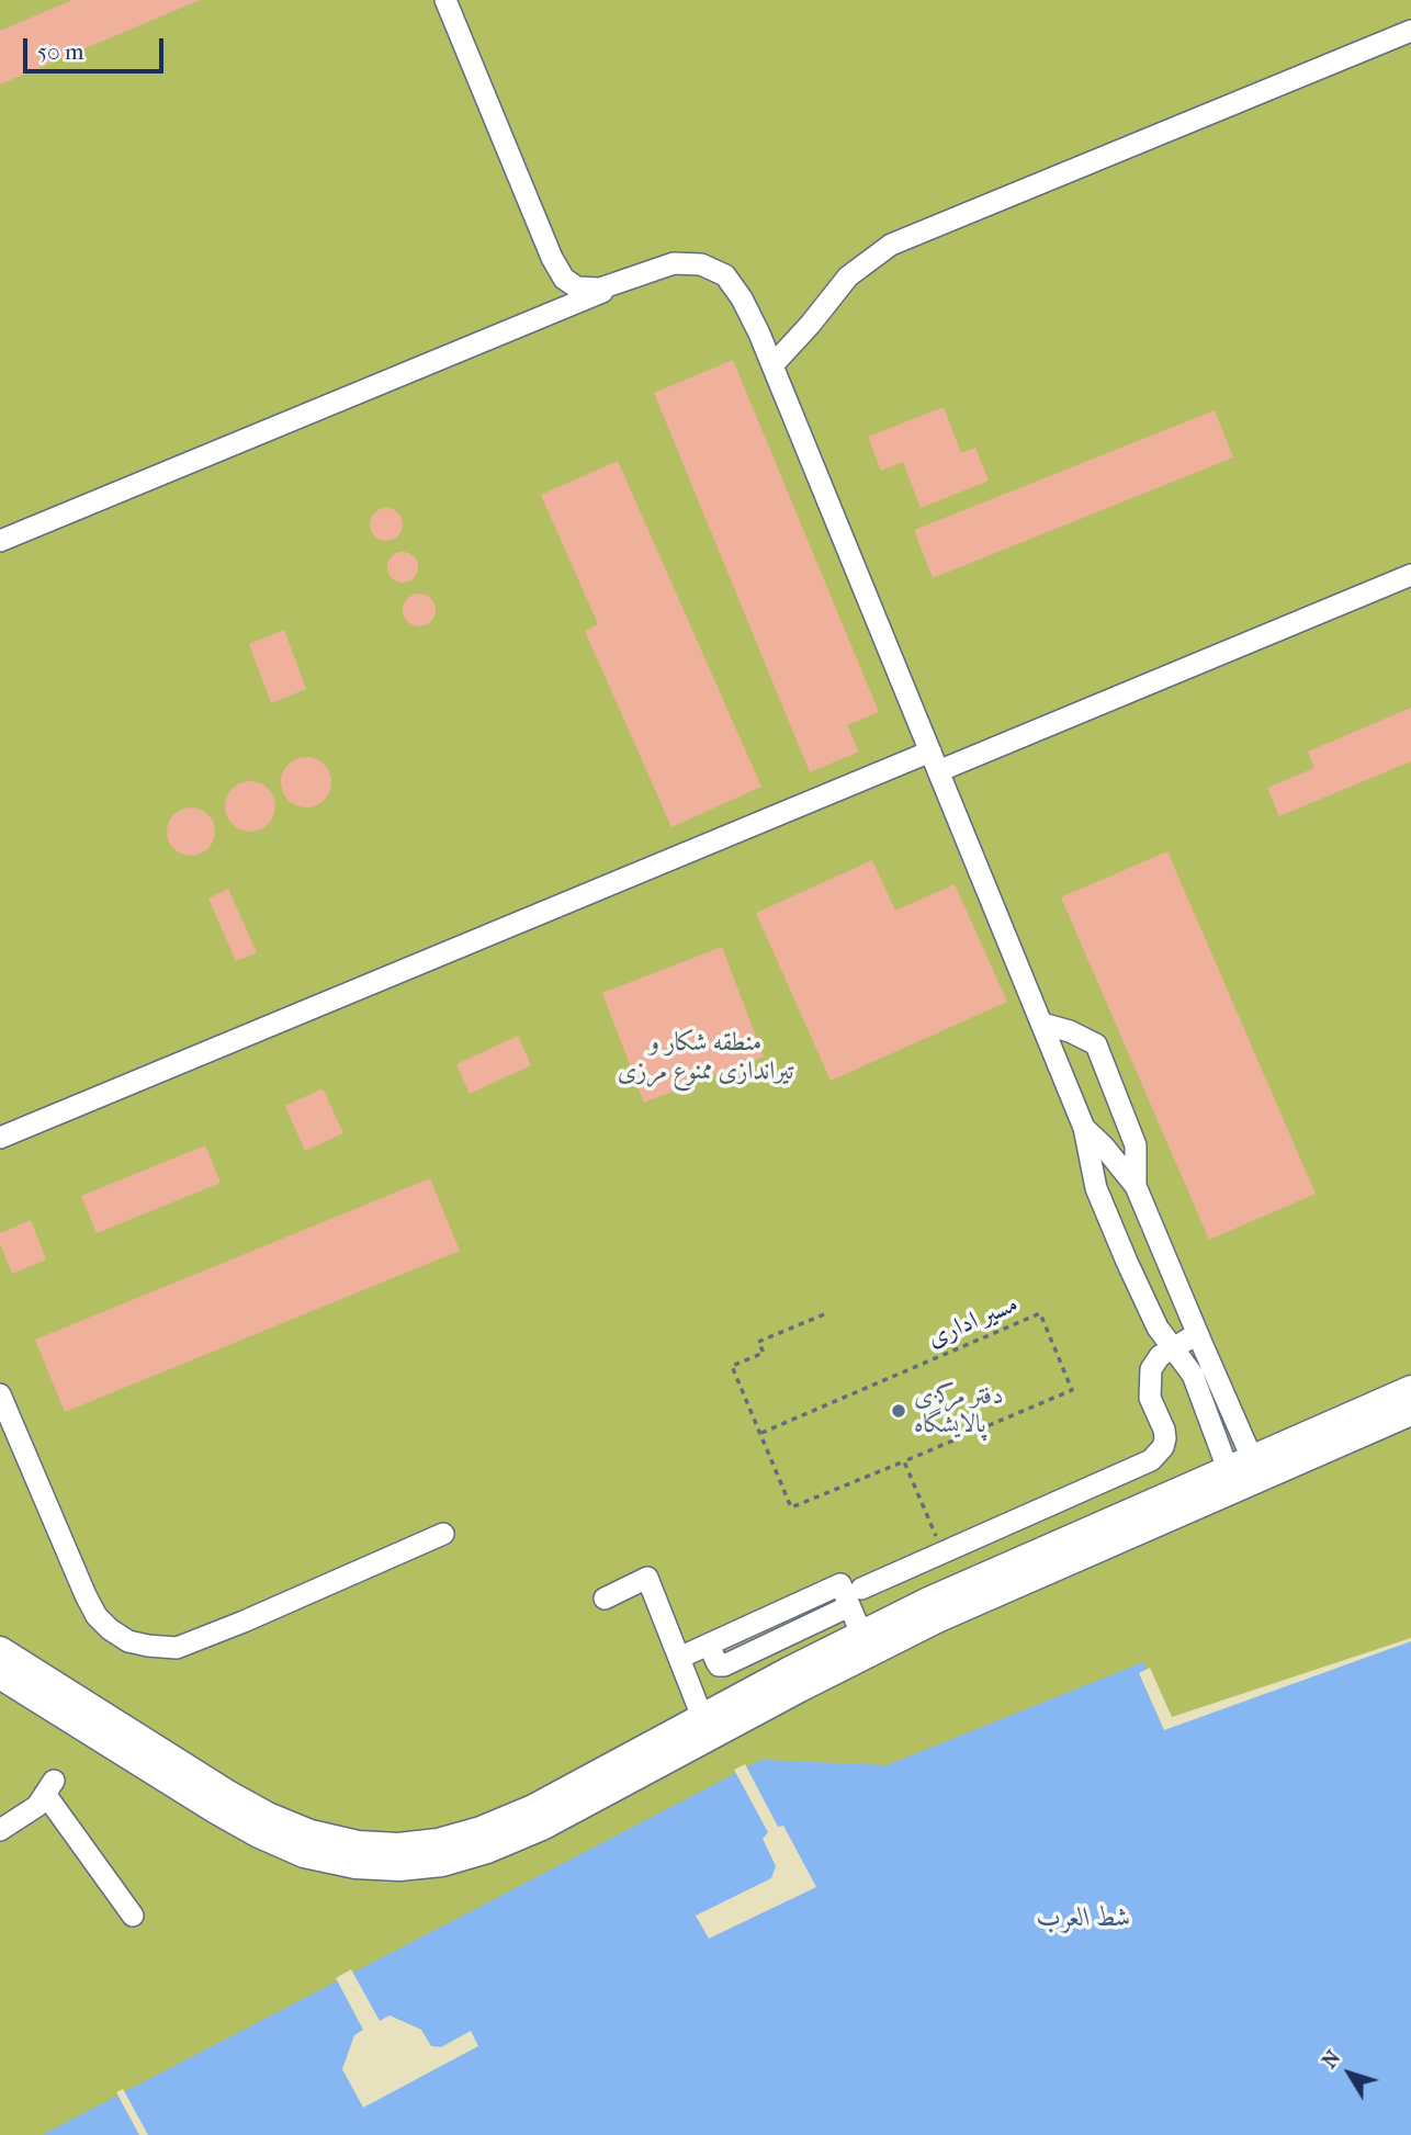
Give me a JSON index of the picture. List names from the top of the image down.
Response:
{
  "streets": {
    "path": ["مسیر اداری"]
  },
  "water": ["شط العرب"],
  "parks": ["منطقه شکار و تیراندازی ممنوع مرزی"],
  "places": ["دفتر مرکزی پالایشگاه"],
  "scale_bar": "50 m",
  "north": "top left"
}
